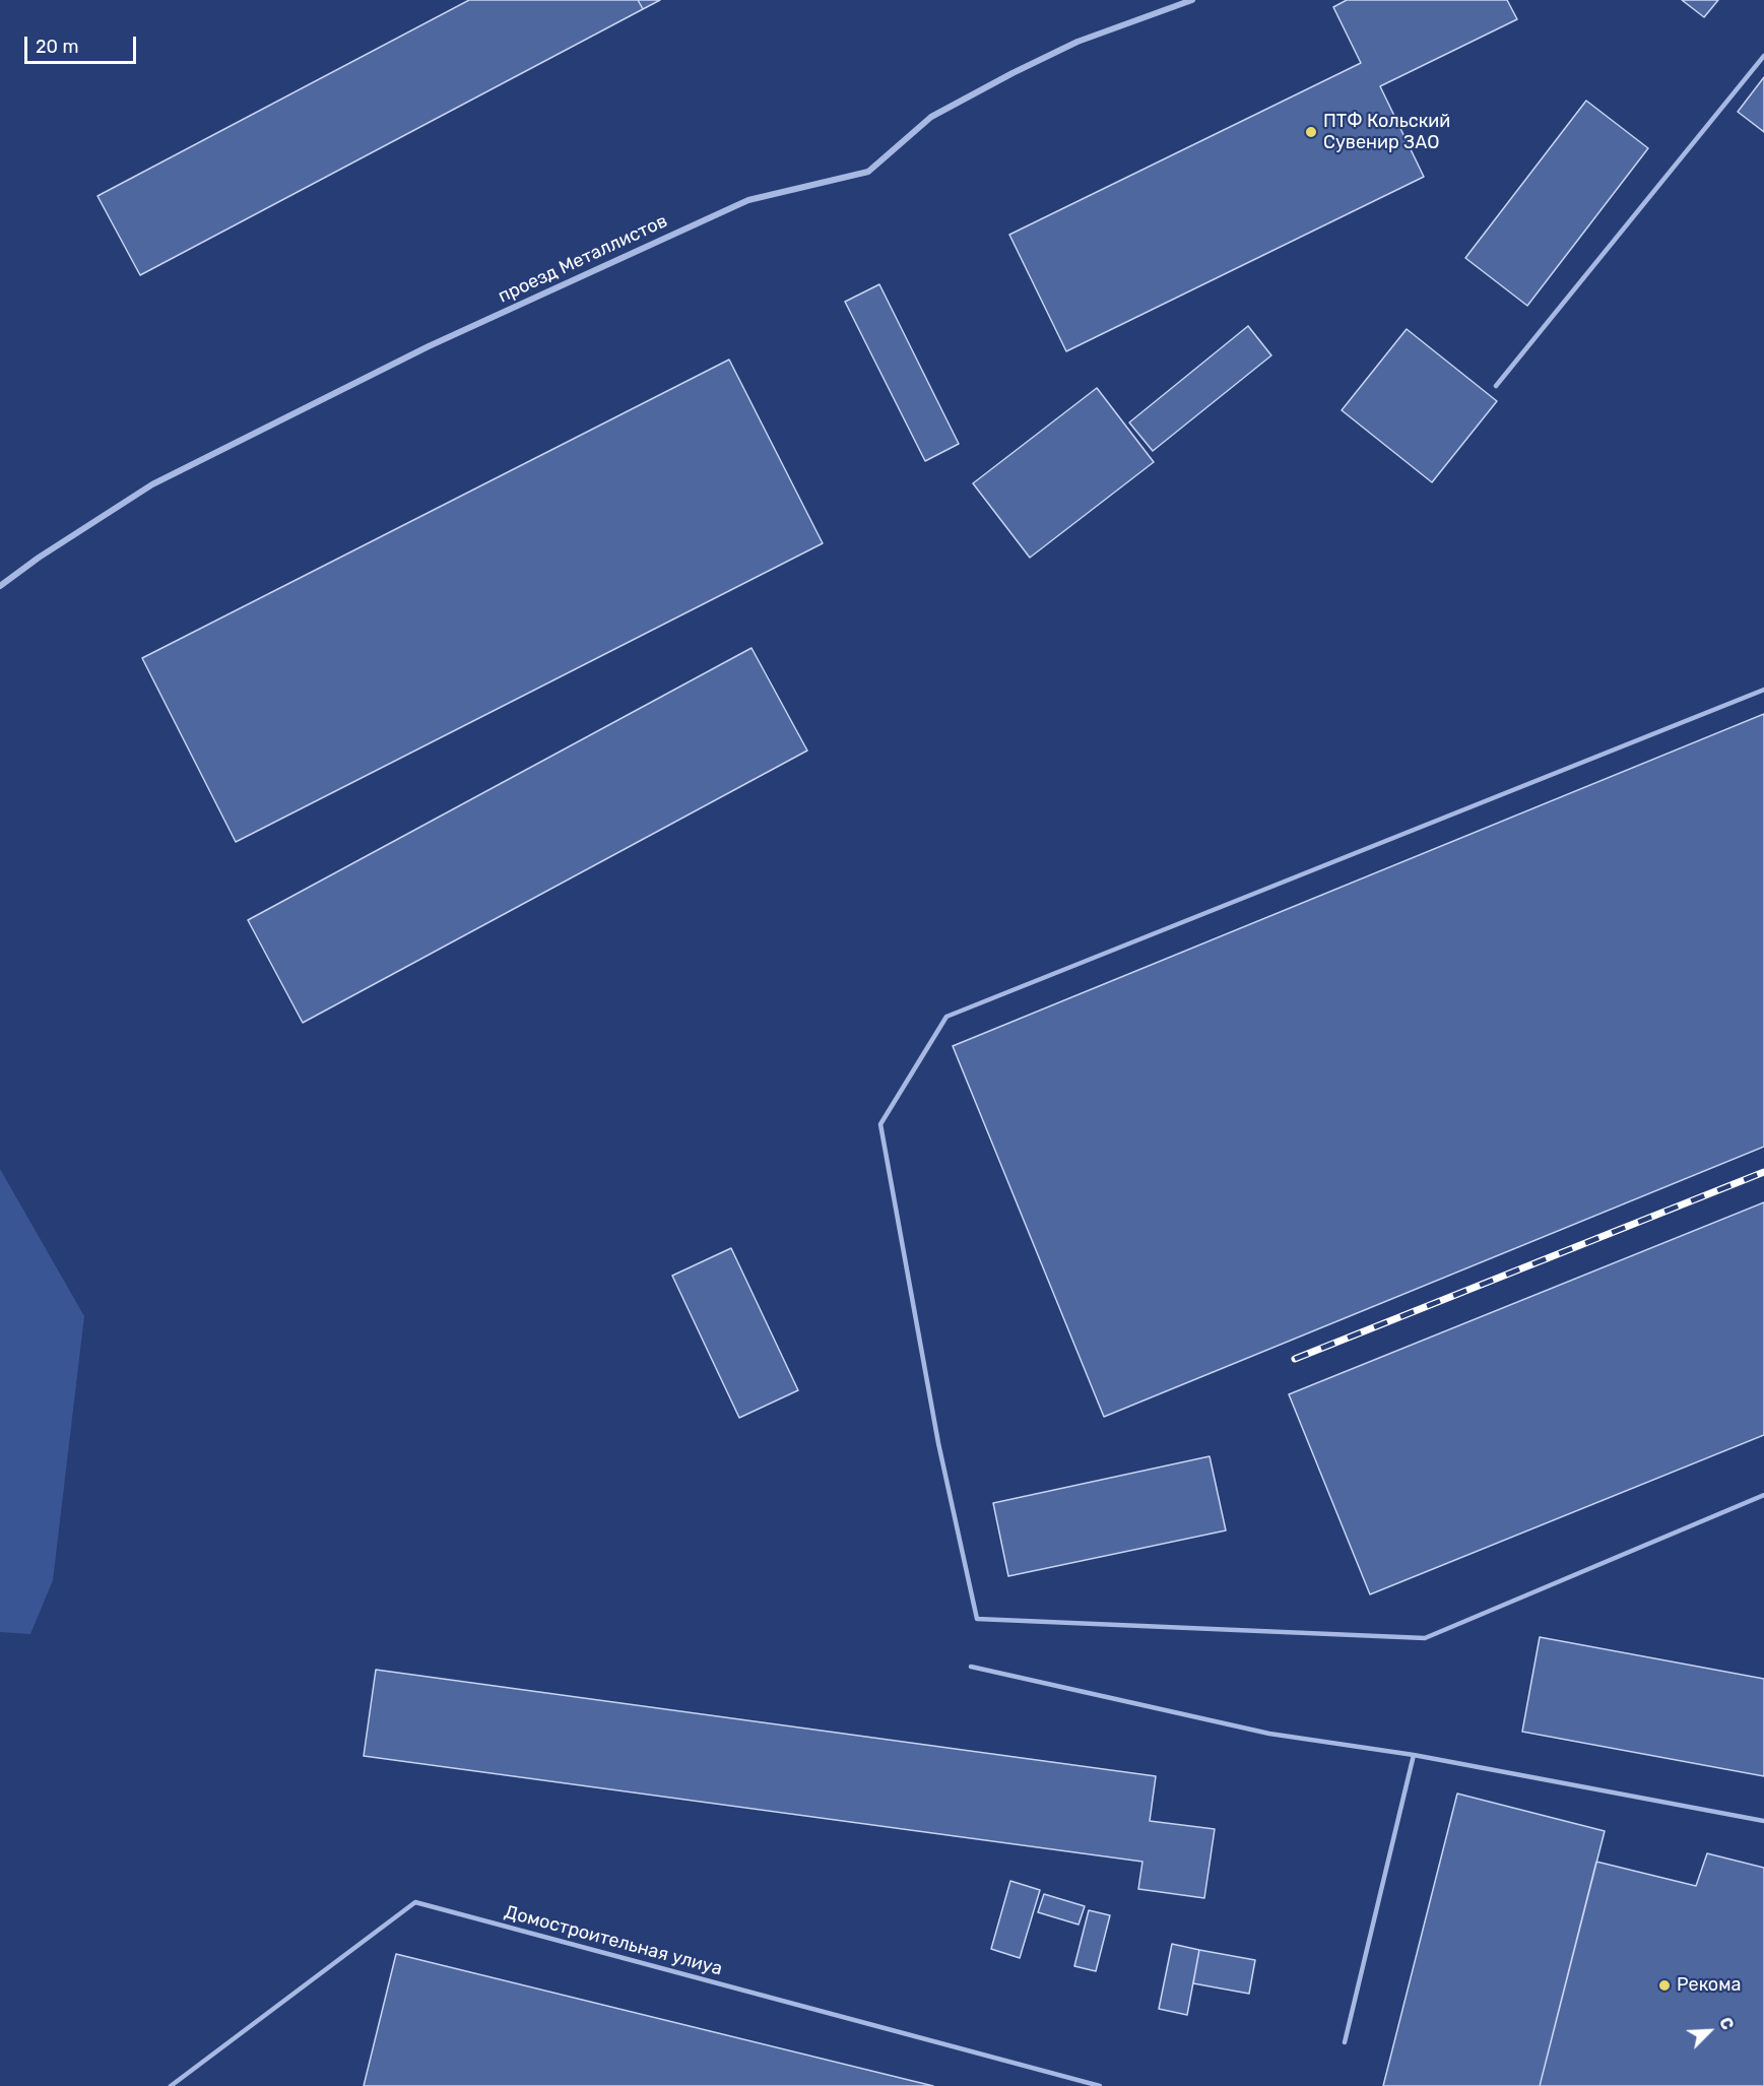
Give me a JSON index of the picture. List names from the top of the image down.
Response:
{
  "streets": {
    "street": ["проезд Металлистов"],
    "lane": ["Домостроительная улиуа"]
  },
  "places": ["ПТФ Кольский Сувенир ЗАО", "Рекома"],
  "scale_bar": "20 m",
  "north": "top right"
}
